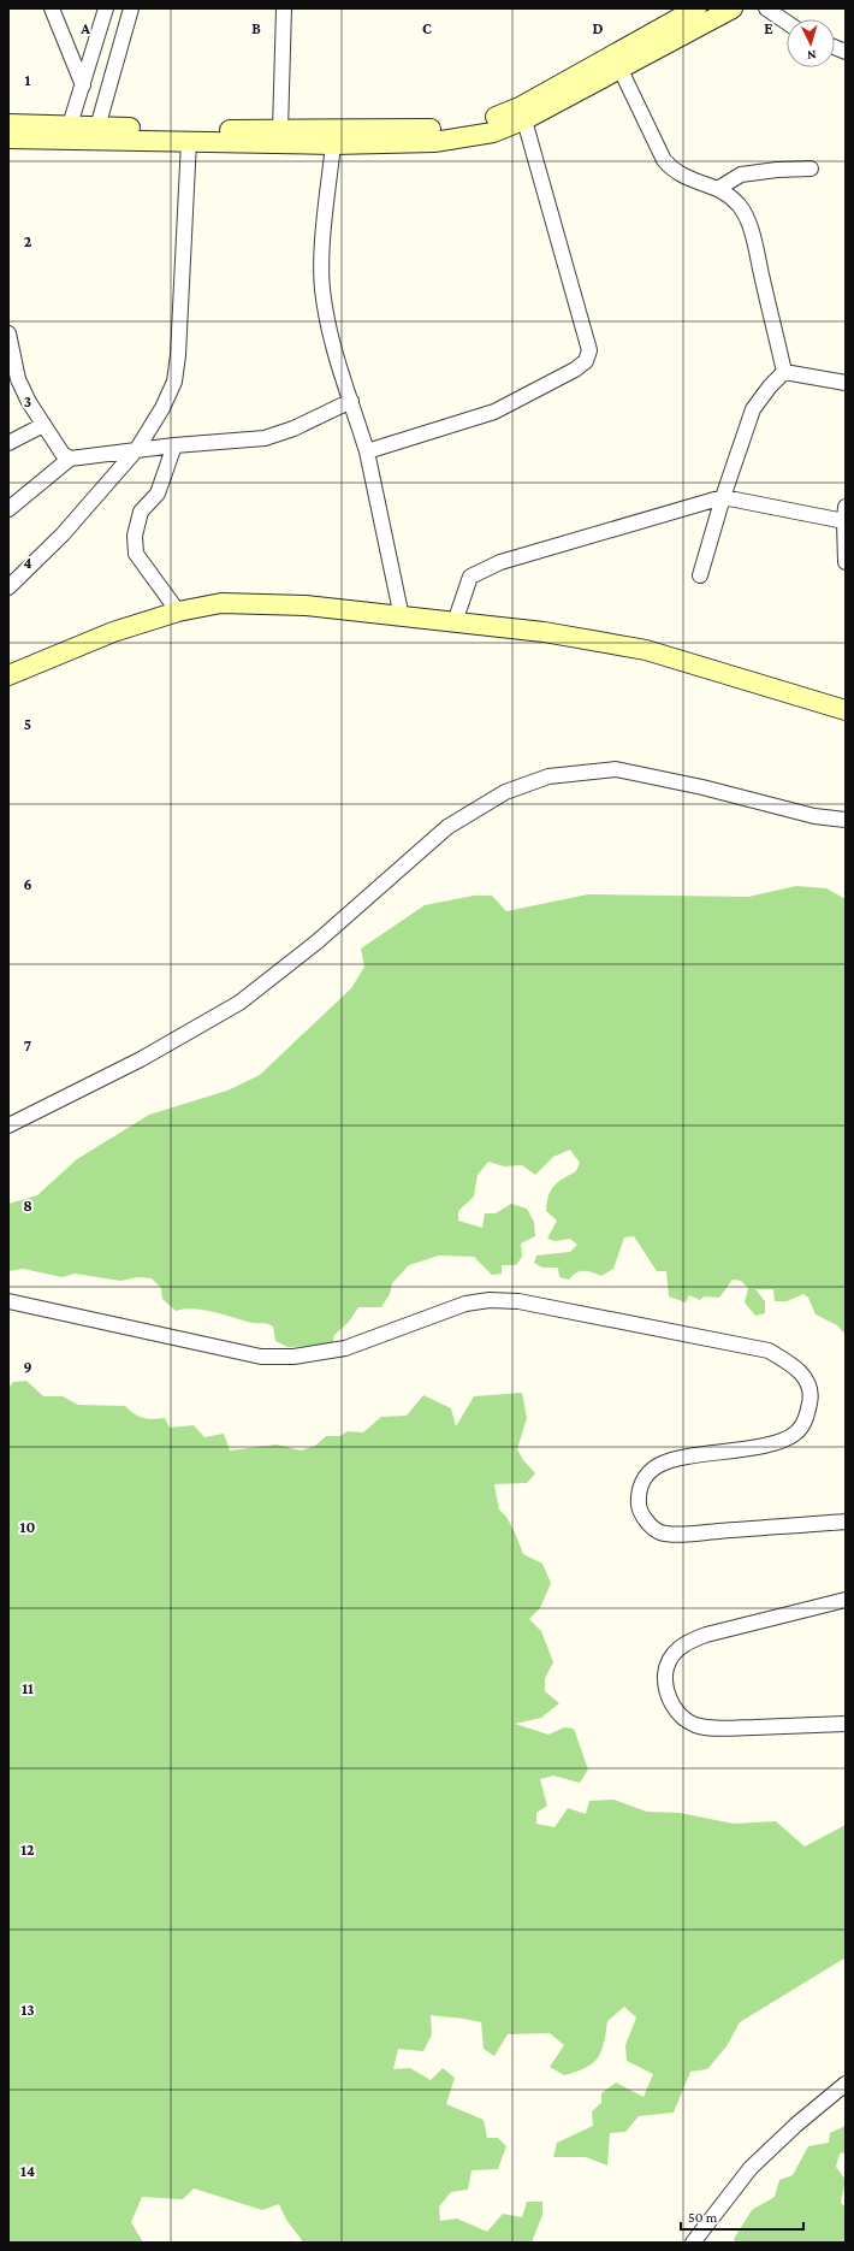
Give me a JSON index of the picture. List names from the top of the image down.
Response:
{
  "scale_bar": "50 m",
  "north": "bottom",
  "grid": {
    "columns": [
      "A",
      "B",
      "C",
      "D",
      "E"
    ],
    "rows": [
      "1",
      "2",
      "3",
      "4",
      "5",
      "6",
      "7",
      "8",
      "9",
      "10",
      "11",
      "12",
      "13",
      "14"
    ]
  }
}
